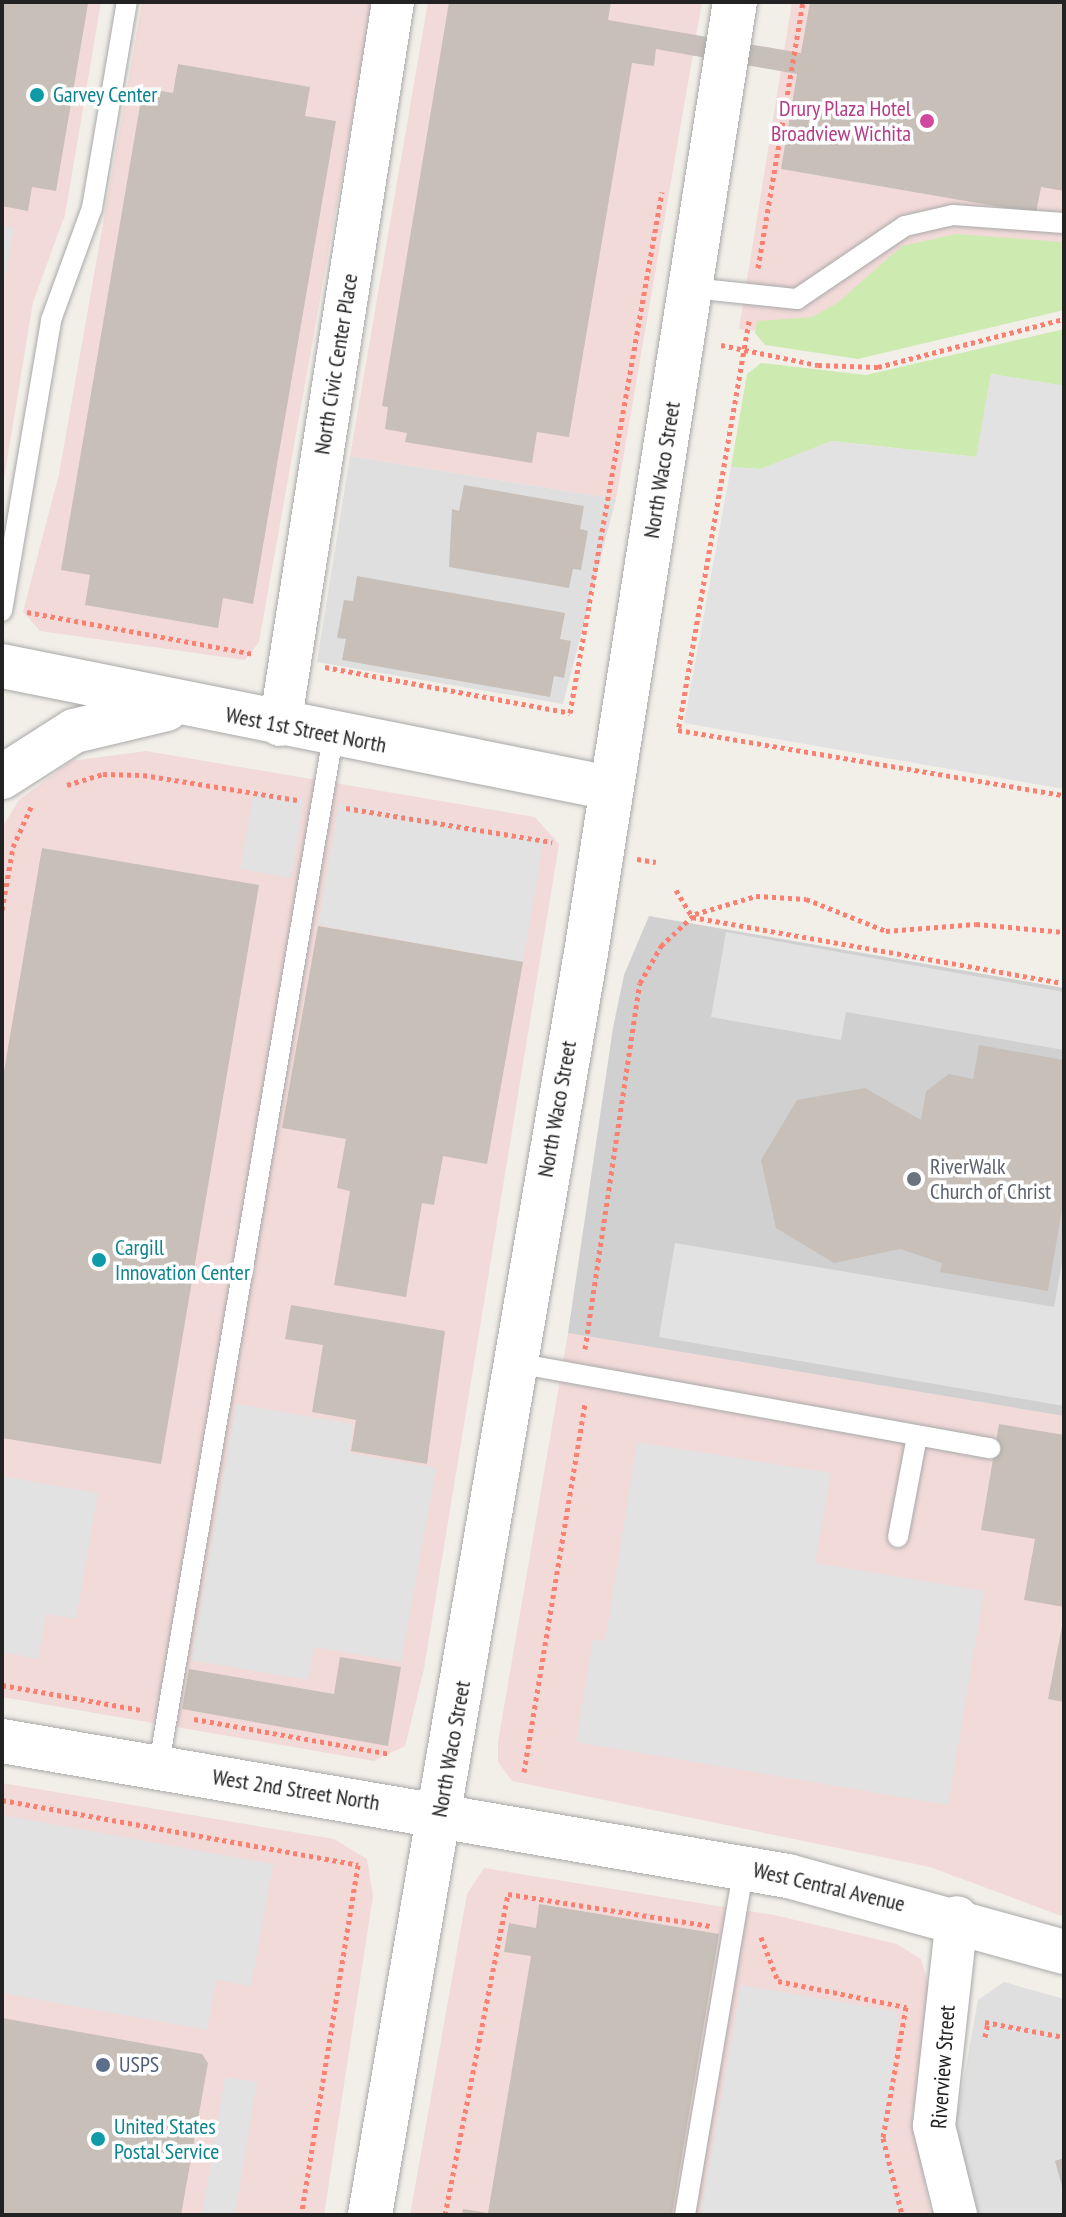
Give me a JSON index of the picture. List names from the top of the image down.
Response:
{
  "streets": {
    "street": [
      "North Civic Center Place",
      "North Waco Street",
      "West 1st Street North",
      "West 2nd Street North",
      "West Central Avenue",
      "Riverview Street"
    ]
  },
  "crossings": [
    ["North Civic Center Place", "West 1st Street North"],
    ["North Waco Street", "West 1st Street North"],
    ["North Waco Street", "West 2nd Street North"],
    ["West 2nd Street North", "West Central Avenue"],
    ["West Central Avenue", "Riverview Street"]
  ],
  "places": [
    "Garvey Center",
    "Drury Plaza Hotel Broadview Wichita",
    "RiverWalk Church of Christ",
    "Cargill Innovation Center",
    "USPS",
    "United States Postal Service"
  ]
}
